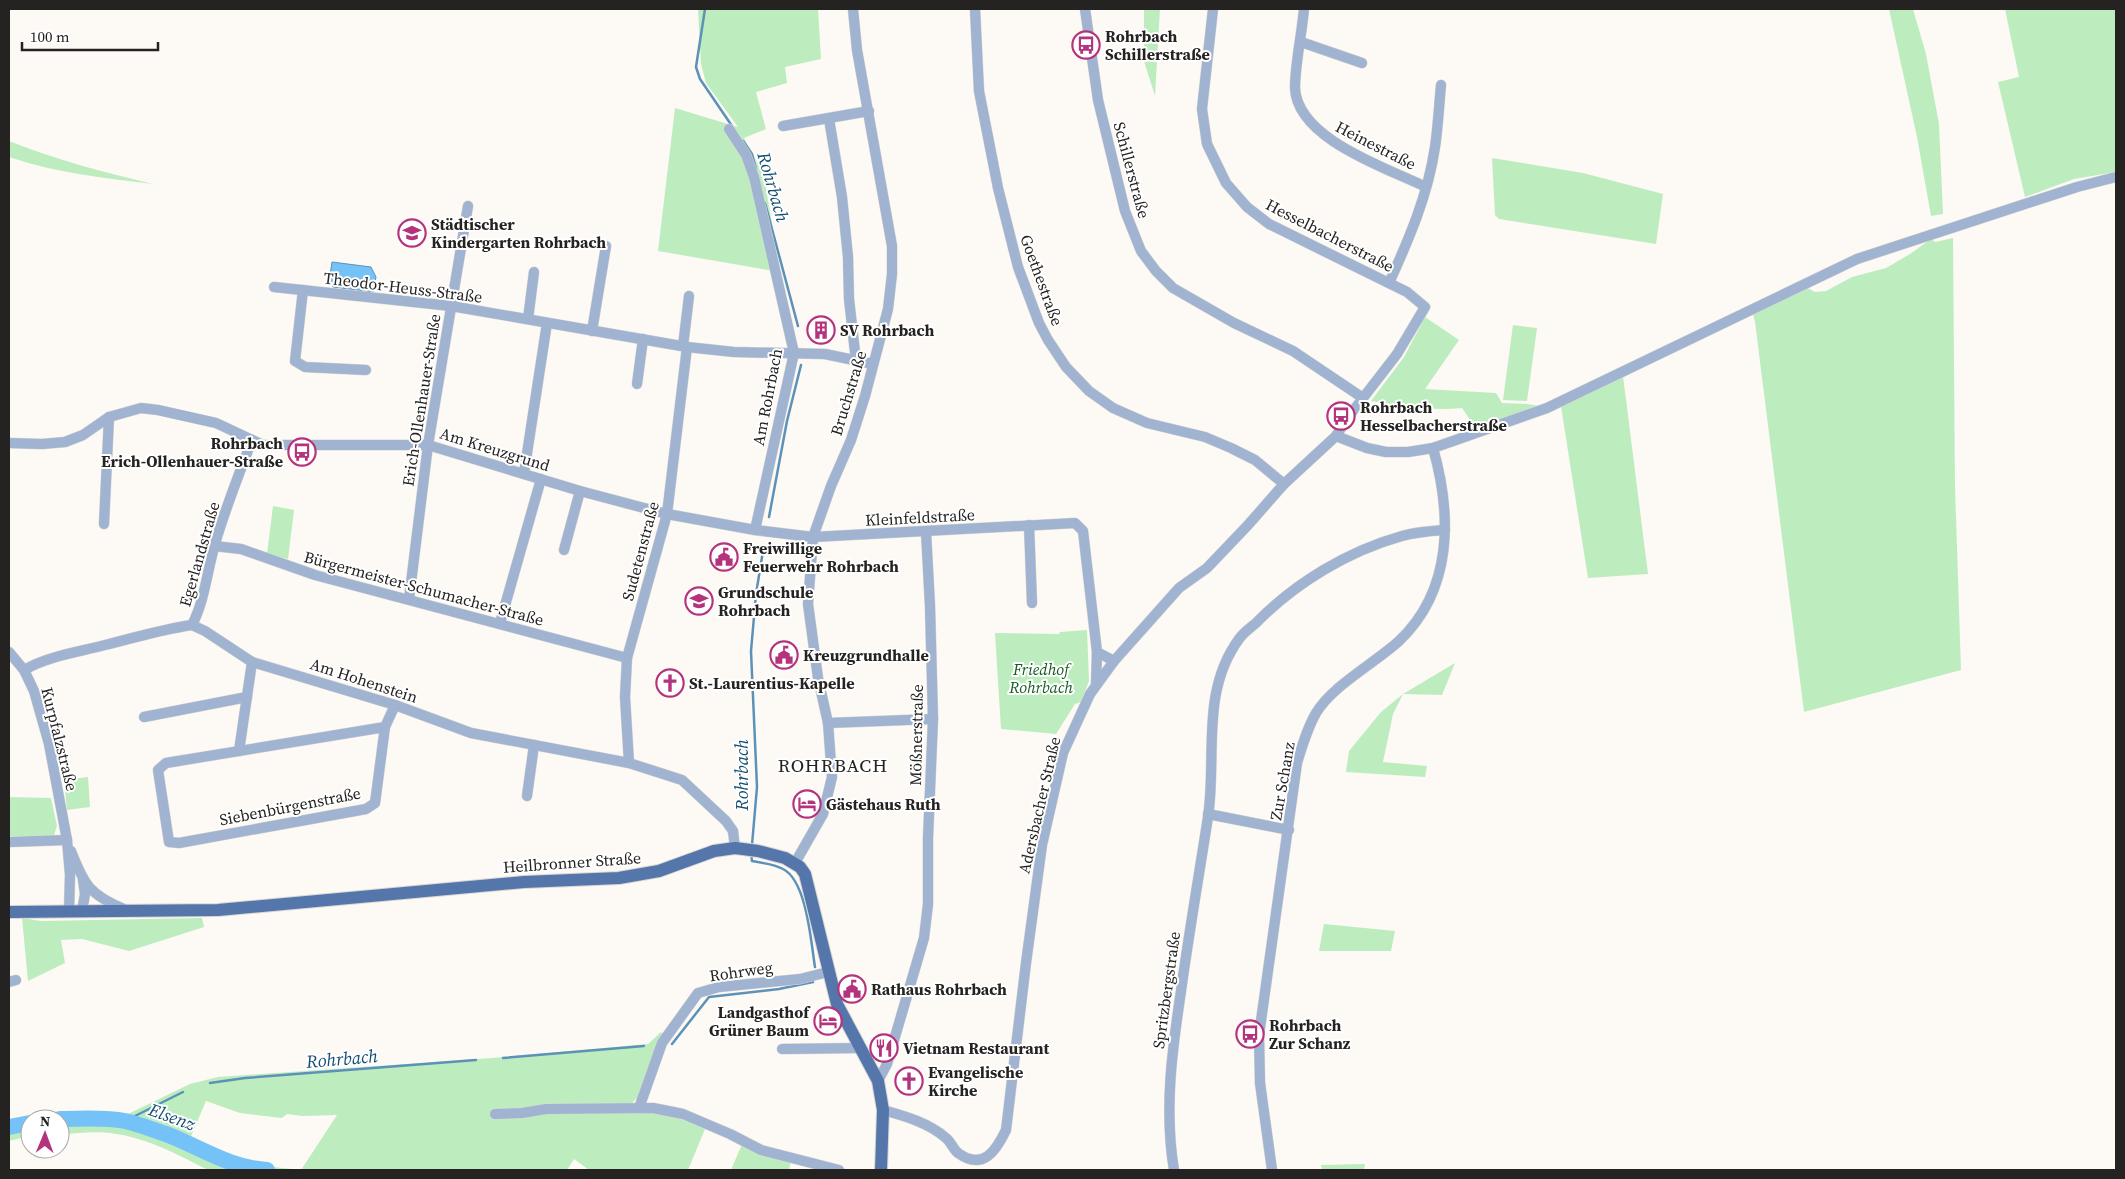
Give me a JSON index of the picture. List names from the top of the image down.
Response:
{
  "streets": {
    "main road": ["Heilbronner Straße"],
    "street": [
      "Heinestraße",
      "Schillerstraße",
      "Hesselbacherstraße",
      "Goethestraße",
      "Theodor-Heuss-Straße",
      "Bruchstraße",
      "Am Rohrbach",
      "Erich-Ollenhauer-Straße",
      "Am Kreuzgrund",
      "Kleinfeldstraße",
      "Sudetenstraße",
      "Egerlandstraße",
      "Bürgermeister-Schumacher-Straße",
      "Am Hohenstein",
      "Mößnerstraße",
      "Kurpfalzstraße",
      "Zur Schanz",
      "Adersbacher Straße",
      "Siebenbürgenstraße",
      "Rohrweg",
      "Spritzbergstraße"
    ]
  },
  "crossings": [
    ["Schillerstraße", "Adersbacher Straße"],
    ["Hesselbacherstraße", "Adersbacher Straße"],
    ["Goethestraße", "Adersbacher Straße"],
    ["Theodor-Heuss-Straße", "Bruchstraße"],
    ["Theodor-Heuss-Straße", "Am Rohrbach"],
    ["Theodor-Heuss-Straße", "Erich-Ollenhauer-Straße"],
    ["Theodor-Heuss-Straße", "Sudetenstraße"],
    ["Bruchstraße", "Am Kreuzgrund"],
    ["Bruchstraße", "Kleinfeldstraße"],
    ["Bruchstraße", "Heilbronner Straße"],
    ["Am Rohrbach", "Am Kreuzgrund"],
    ["Erich-Ollenhauer-Straße", "Am Kreuzgrund"],
    ["Erich-Ollenhauer-Straße", "Bürgermeister-Schumacher-Straße"],
    ["Am Kreuzgrund", "Kleinfeldstraße"],
    ["Am Kreuzgrund", "Sudetenstraße"],
    ["Am Kreuzgrund", "Egerlandstraße"],
    ["Kleinfeldstraße", "Mößnerstraße"],
    ["Kleinfeldstraße", "Adersbacher Straße"],
    ["Sudetenstraße", "Bürgermeister-Schumacher-Straße"],
    ["Sudetenstraße", "Am Hohenstein"],
    ["Egerlandstraße", "Bürgermeister-Schumacher-Straße"],
    ["Egerlandstraße", "Am Hohenstein"],
    ["Egerlandstraße", "Kurpfalzstraße"],
    ["Am Hohenstein", "Siebenbürgenstraße"],
    ["Am Hohenstein", "Heilbronner Straße"],
    ["Kurpfalzstraße", "Heilbronner Straße"],
    ["Zur Schanz", "Spritzbergstraße"]
  ],
  "districts": ["ROHRBACH"],
  "water": ["Rohrbach", "Elsenz"],
  "parks": ["Friedhof Rohrbach"],
  "places": {
    "bus stop": [
      "Rohrbach Schillerstraße",
      "Rohrbach Hesselbacherstraße",
      "Rohrbach Erich-Ollenhauer-Straße",
      "Rohrbach Zur Schanz"
    ],
    "school or university": ["Städtischer Kindergarten Rohrbach", "Grundschule Rohrbach"],
    "building": ["SV Rohrbach"],
    "public building": ["Freiwillige Feuerwehr Rohrbach", "Kreuzgrundhalle", "Rathaus Rohrbach"],
    "church": ["St.-Laurentius-Kapelle", "Evangelische Kirche"],
    "hotel": ["Gästehaus Ruth", "Landgasthof Grüner Baum"],
    "restaurant": ["Vietnam Restaurant"]
  },
  "scale_bar": "100 m",
  "north": "top"
}
